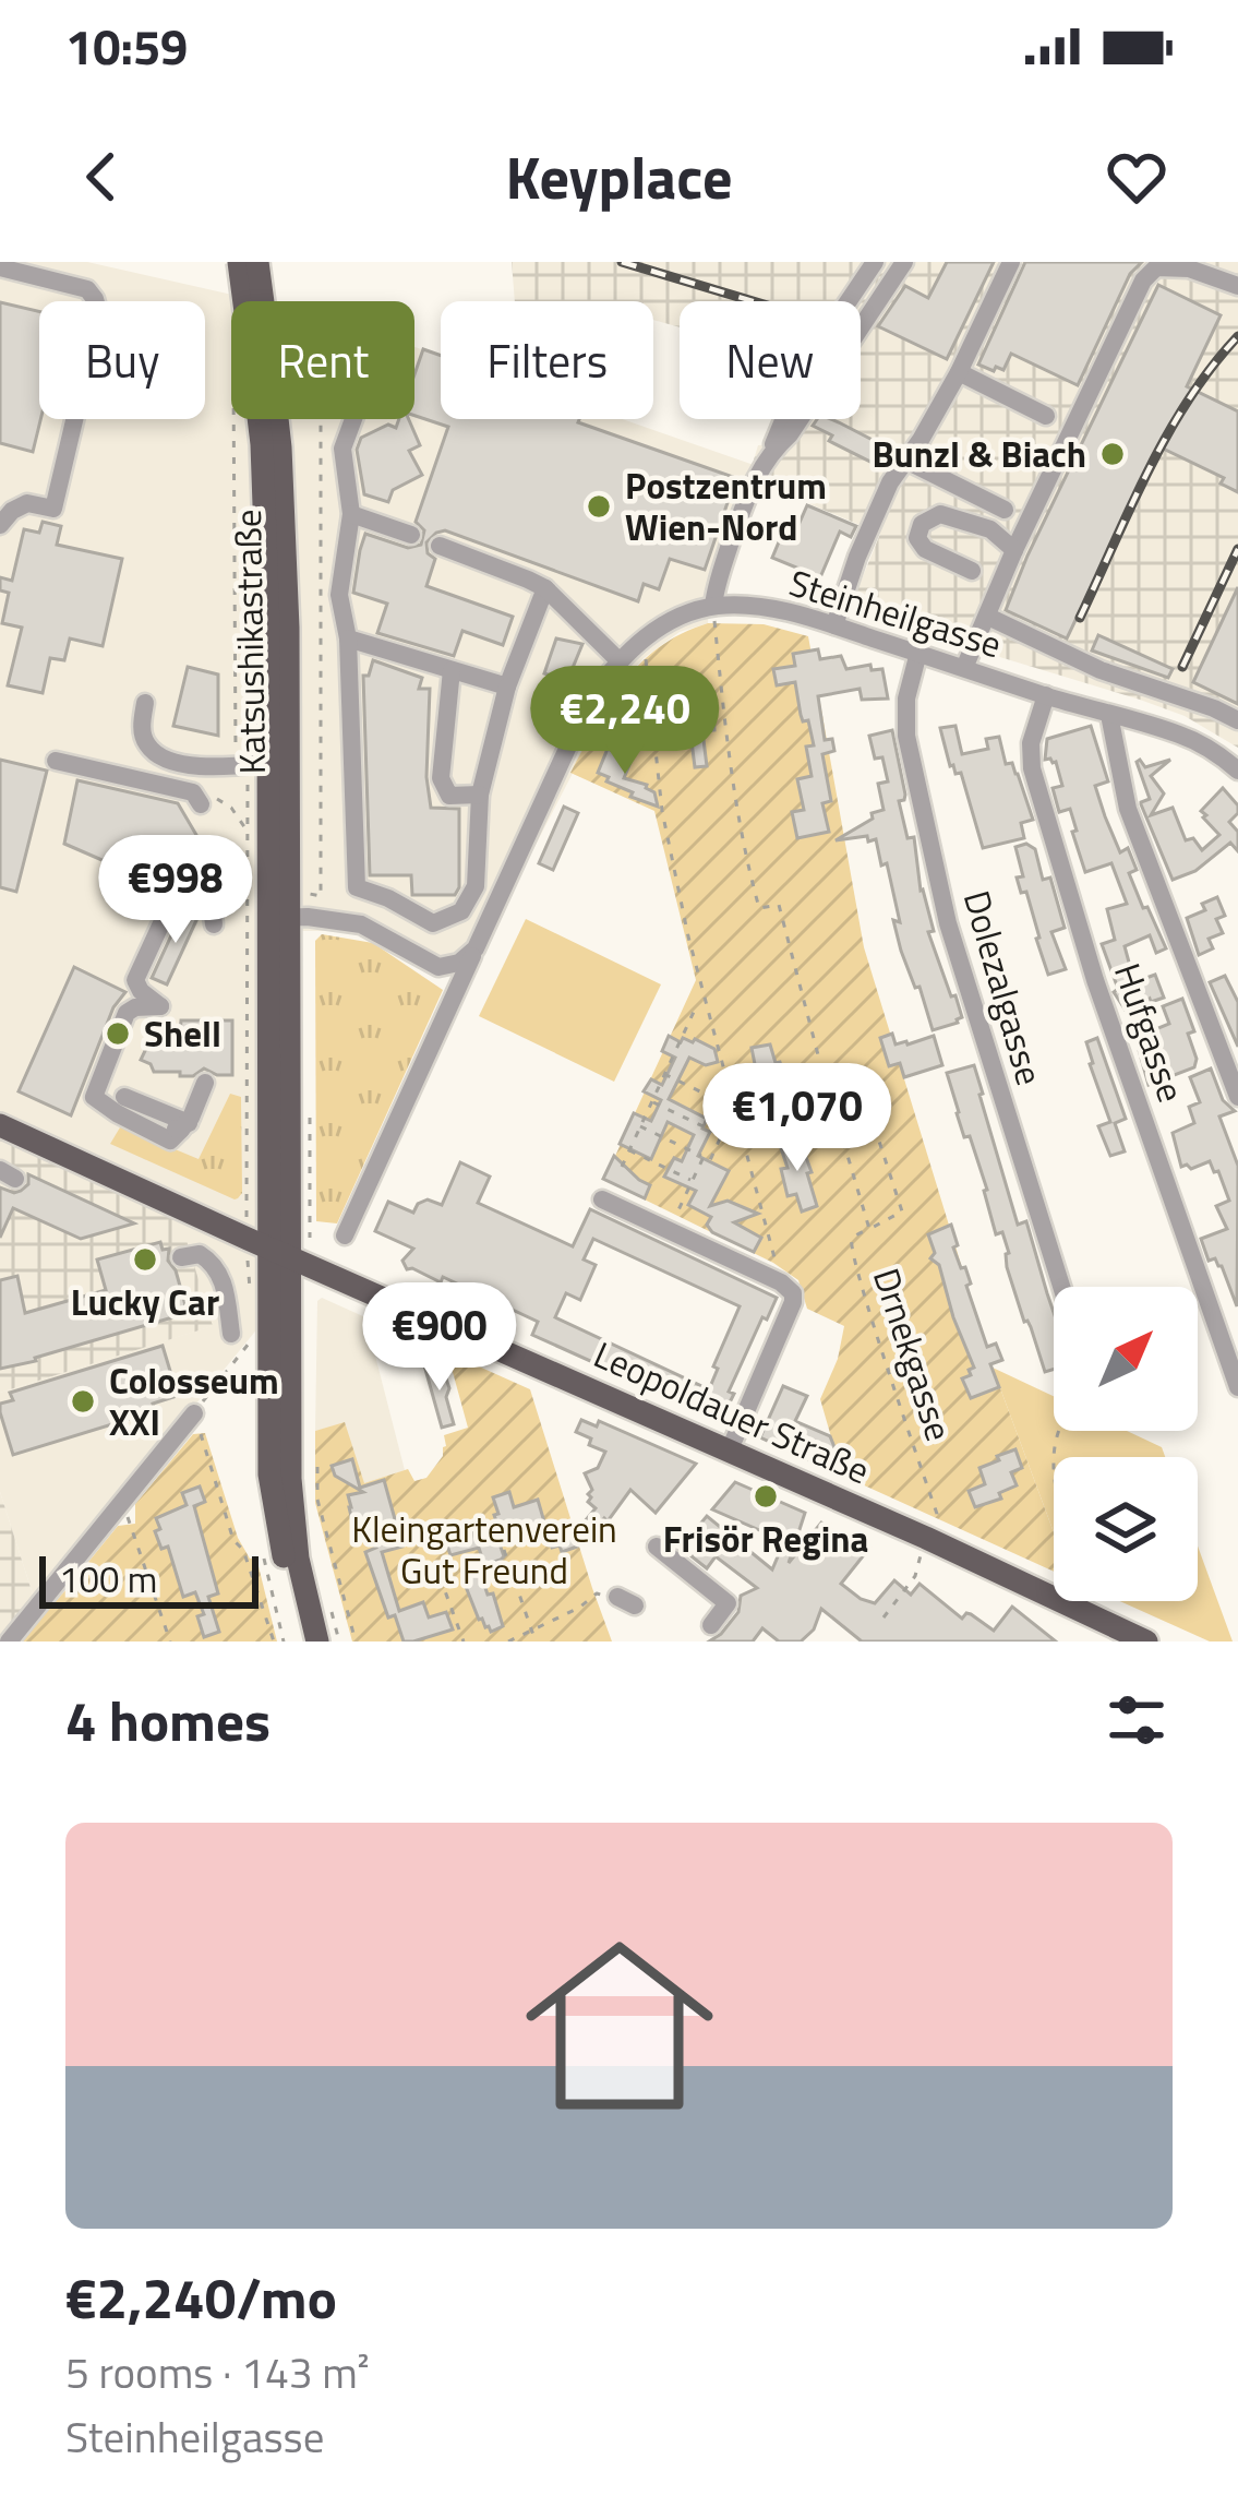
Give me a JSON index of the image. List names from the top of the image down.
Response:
{
  "streets": {
    "main road": ["Katsushikastraße", "Leopoldauer Straße"],
    "street": ["Steinheilgasse", "Dolezalgasse", "Hufgasse"],
    "path": ["Drnekgasse"]
  },
  "crossings": [
    ["Steinheilgasse", "Dolezalgasse"],
    ["Steinheilgasse", "Hufgasse"],
    ["Steinheilgasse", "Drnekgasse"],
    ["Katsushikastraße", "Leopoldauer Straße"],
    ["Drnekgasse", "Leopoldauer Straße"]
  ],
  "parks": ["Kleingartenverein Gut Freund"],
  "places": [
    "Bunzl & Biach",
    "Postzentrum Wien-Nord",
    "Shell",
    "Lucky Car",
    "Colosseum XXI",
    "Frisör Regina"
  ],
  "scale_bar": "100 m",
  "north": "top right",
  "page": {
    "status": "10:59",
    "header": "Keyplace",
    "chip": [
      "Buy",
      "Rent",
      "Filters",
      "New"
    ],
    "price": [
      "€2,240",
      "€998",
      "€1,070",
      "€900"
    ],
    "scale": "100 m",
    "heading": "4 homes",
    "list": [
      {
        "name": "€2,240/mo",
        "note": "5 rooms · 143 m² · Steinheilgasse"
      }
    ]
  }
}
